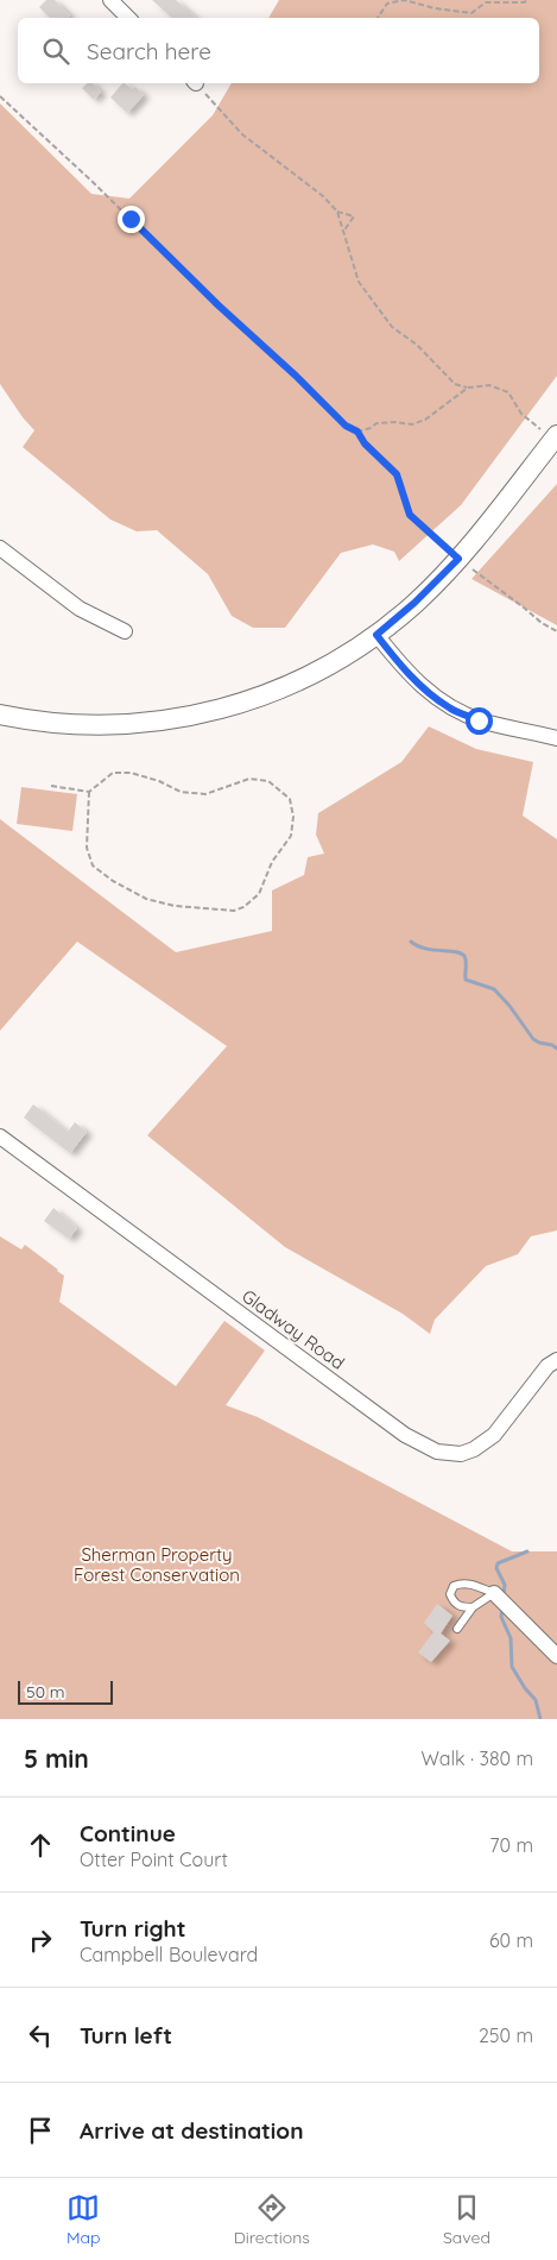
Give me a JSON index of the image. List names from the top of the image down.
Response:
{
  "streets": {
    "street": ["Gladway Road"]
  },
  "parks": ["Sherman Property Forest Conservation"],
  "scale_bar": "50 m",
  "page": {
    "search": "Search here",
    "scale": "50 m",
    "heading": ["5 min", "Walk · 380 m"],
    "list": [
      ["Continue", "Otter Point Court", "70 m"],
      ["Turn right", "Campbell Boulevard", "60 m"],
      ["Turn left", "250 m"],
      "Arrive at destination"
    ],
    "nav": ["Map", "Directions", "Saved"]
  }
}
